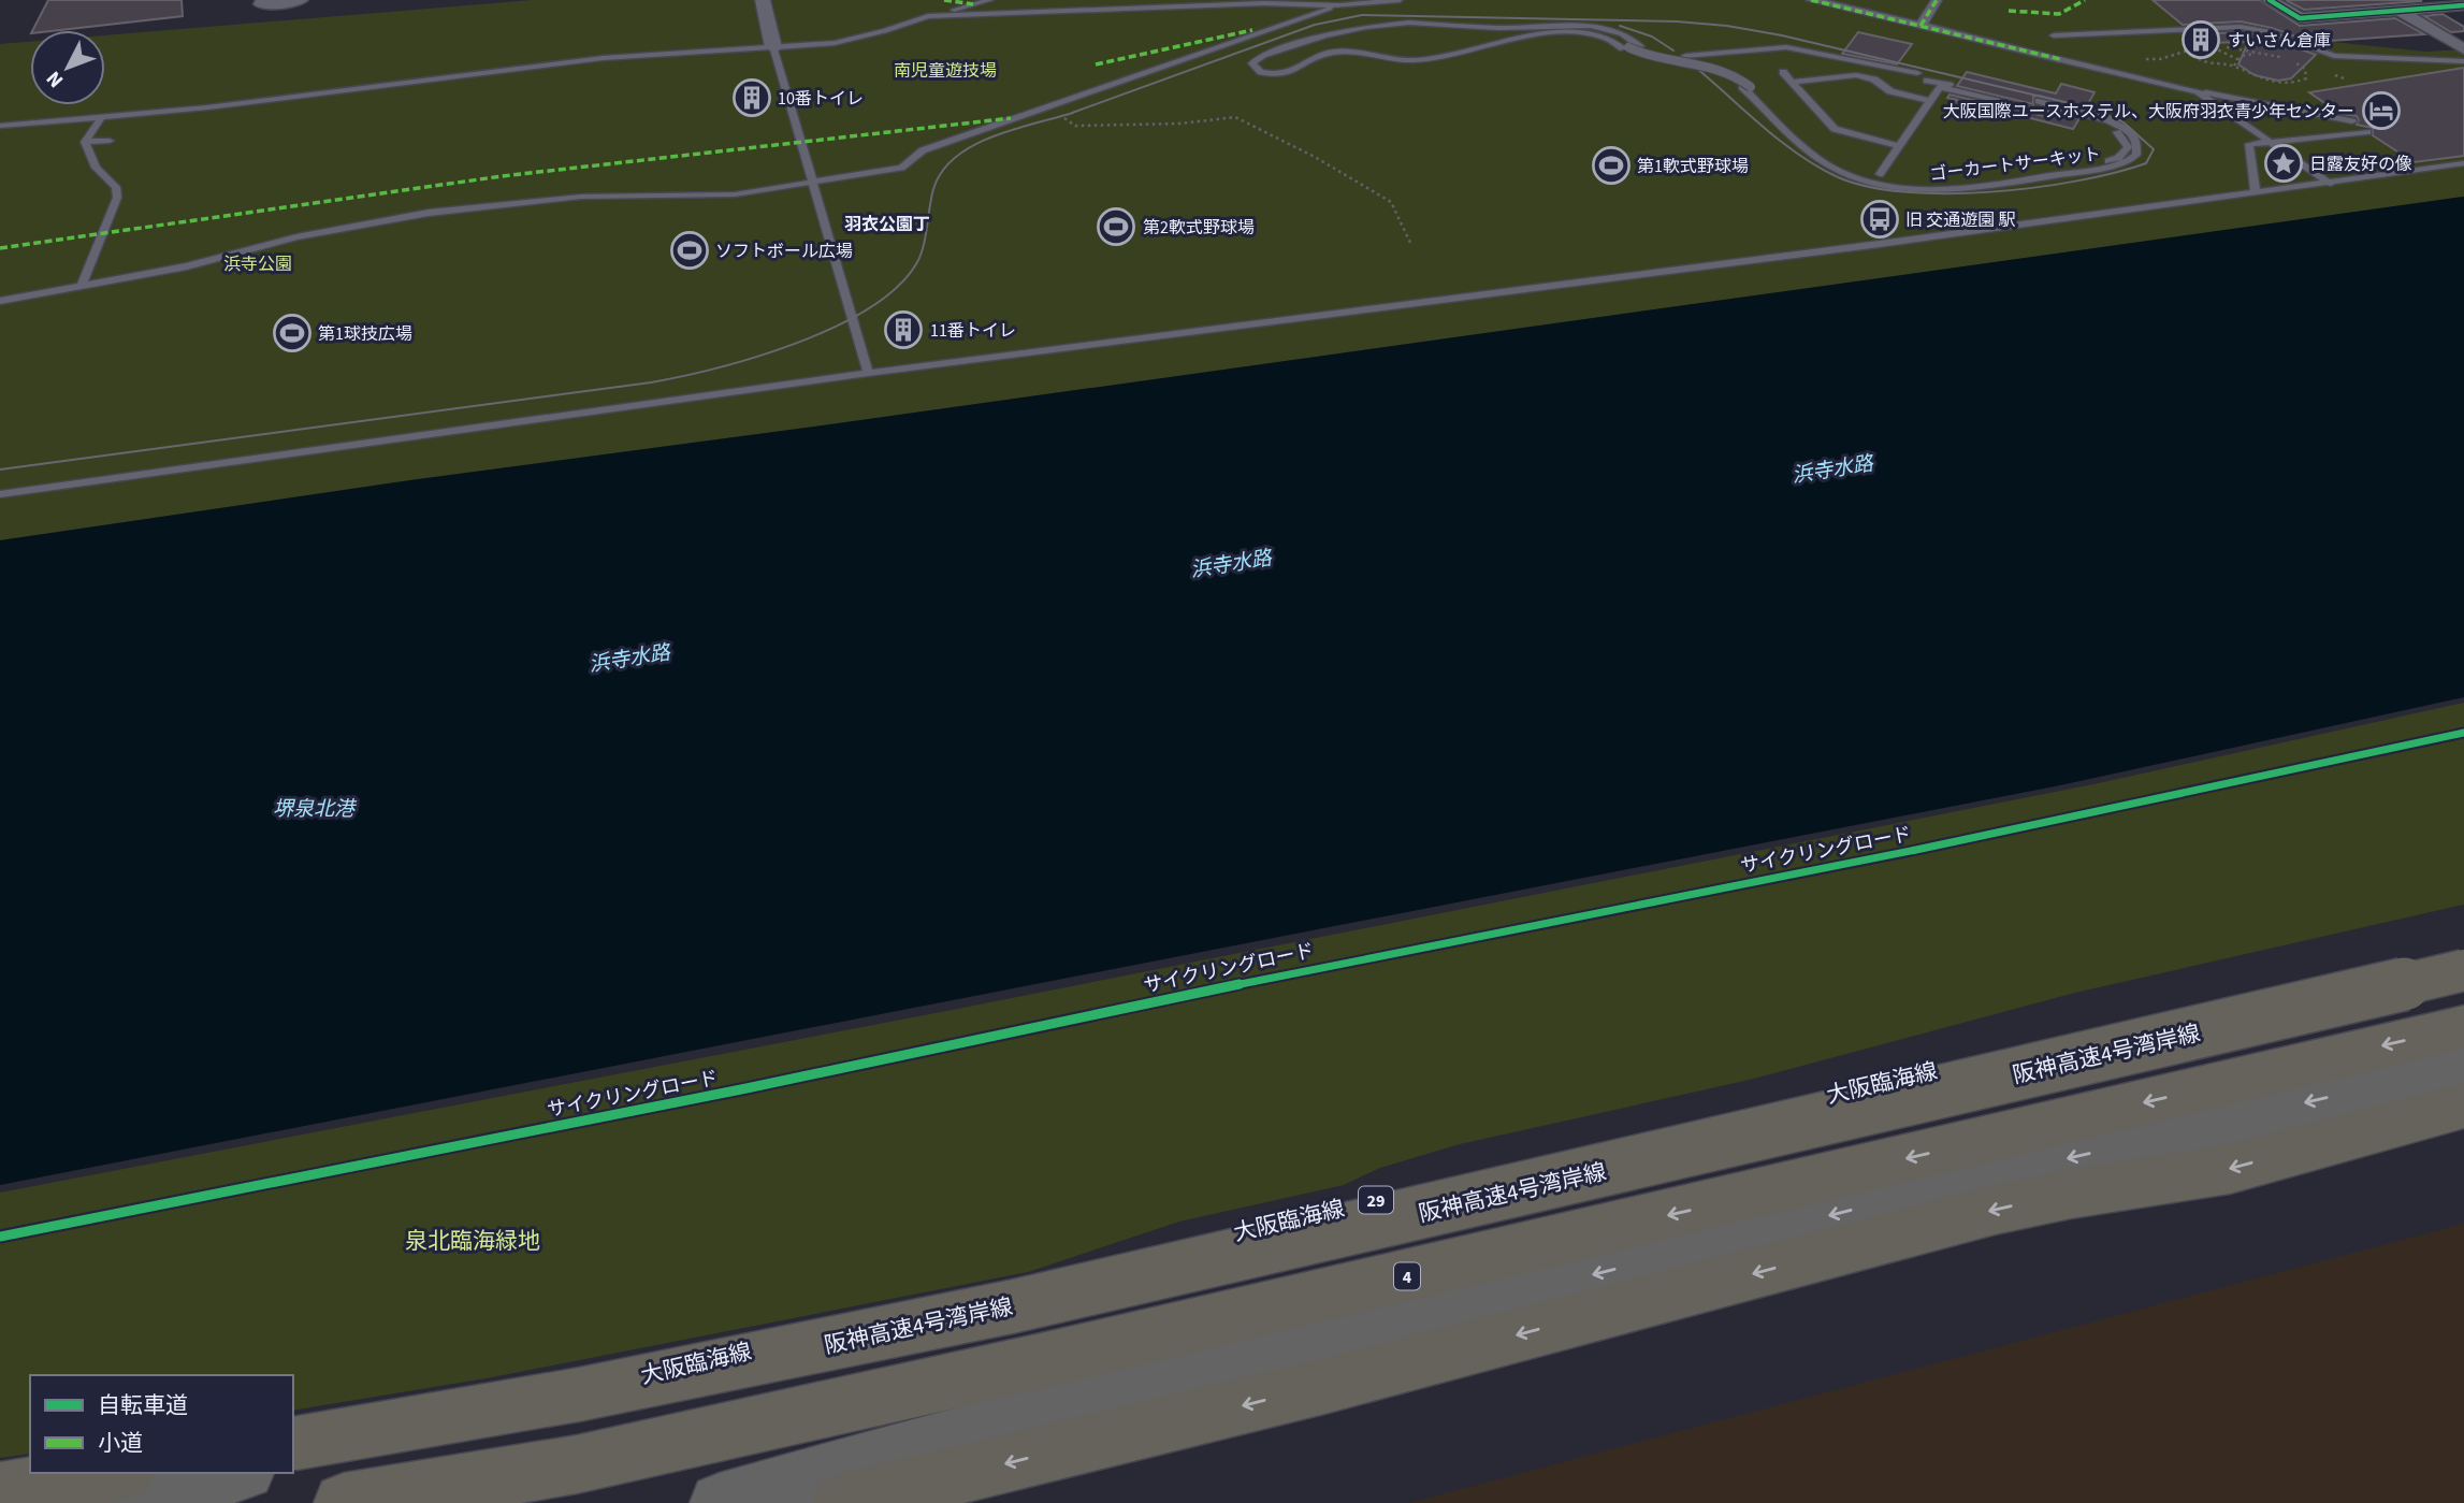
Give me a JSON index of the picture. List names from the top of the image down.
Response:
{
  "streets": {
    "highway": ["阪神高速4号湾岸線", "4"],
    "main road": ["大阪臨海線", "29"],
    "lane": ["ゴーカートサーキット"],
    "cycle path": ["サイクリングロード"]
  },
  "districts": ["羽衣公園丁"],
  "water": ["浜寺水路", "堺泉北港"],
  "parks": ["南児童遊技場", "浜寺公園", "泉北臨海緑地"],
  "places": {
    "building": ["すいさん倉庫", "10番トイレ", "11番トイレ"],
    "hotel": ["大阪国際ユースホステル、大阪府羽衣青少年センター"],
    "place": ["日露友好の像"],
    "sports": [
      "第1軟式野球場",
      "第2軟式野球場",
      "ソフトボール広場",
      "第1球技広場"
    ],
    "bus stop": ["旧 交通遊園 駅"]
  },
  "legend": ["自転車道", "小道"],
  "north": "bottom left"
}
